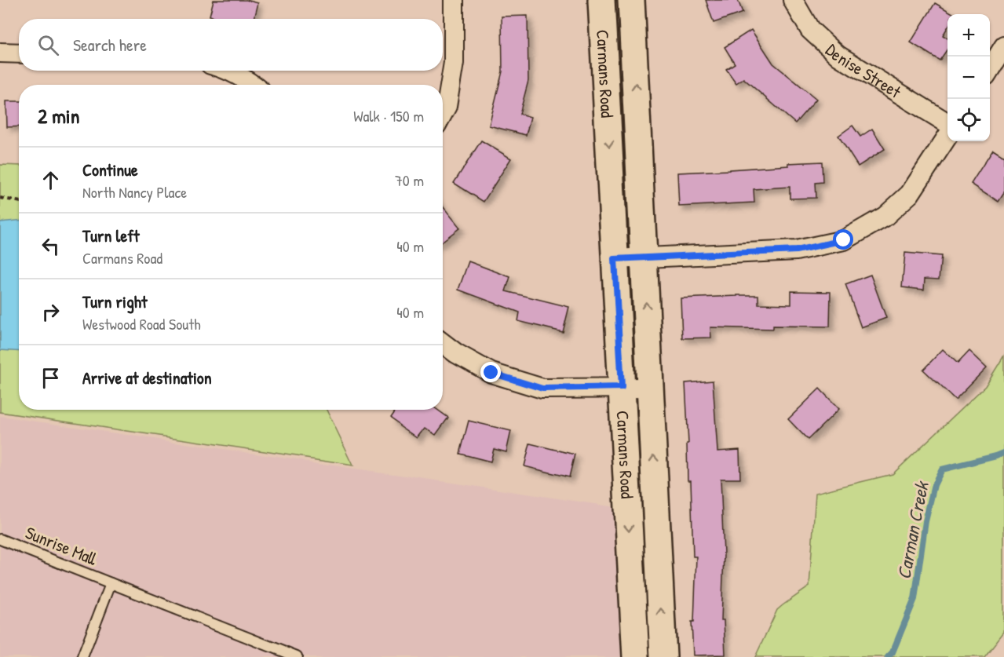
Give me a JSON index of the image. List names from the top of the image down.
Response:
{
  "streets": {
    "street": ["Denise Street", "Carmans Road"],
    "lane": ["Sunrise Mall"]
  },
  "water": ["Carman Creek"],
  "page": {
    "map_buttons": ["+", "−"],
    "search": "Search here",
    "heading": ["2 min", "Walk · 150 m"],
    "list": [
      ["Continue", "North Nancy Place", "70 m"],
      ["Turn left", "Carmans Road", "40 m"],
      ["Turn right", "Westwood Road South", "40 m"],
      "Arrive at destination"
    ]
  }
}
